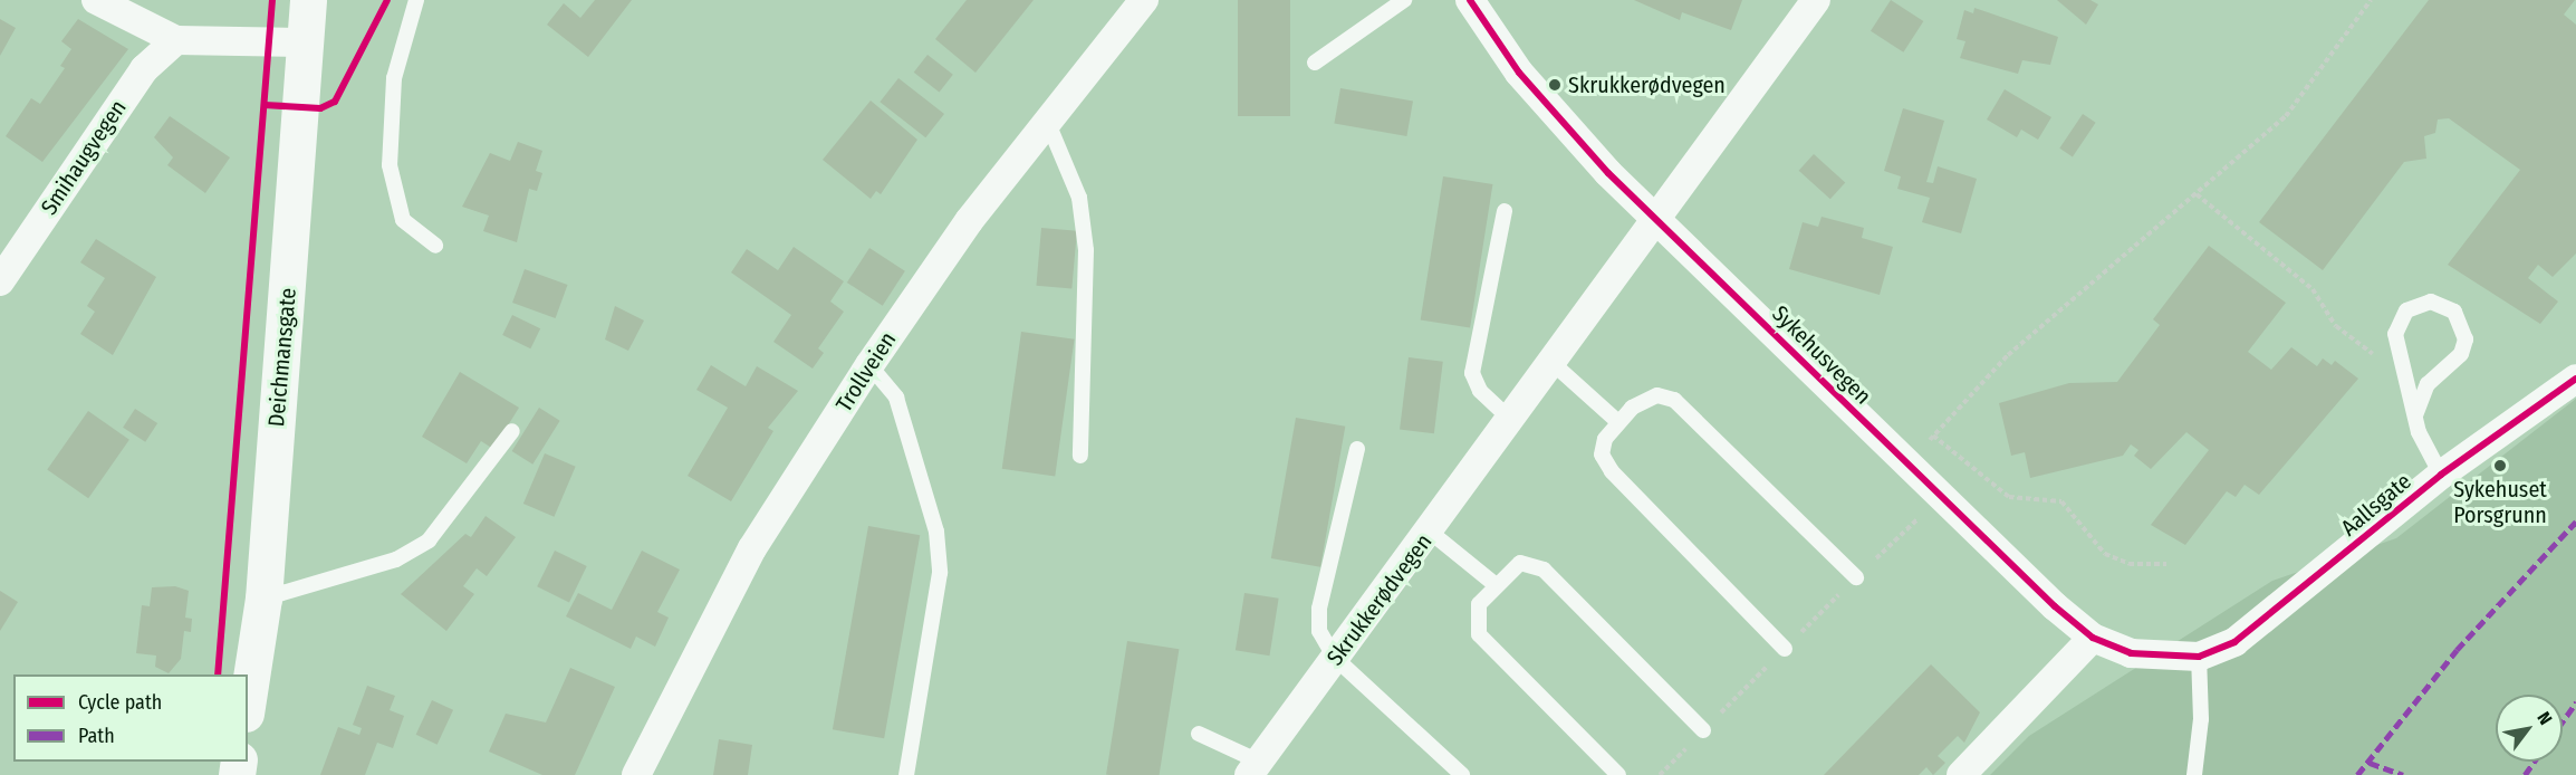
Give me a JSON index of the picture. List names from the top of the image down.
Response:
{
  "streets": {
    "street": [
      "Smihaugvegen",
      "Sykehusvegen",
      "Deichmansgate",
      "Trollveien",
      "Aallsgate",
      "Skrukkerødvegen"
    ]
  },
  "crossings": [
    ["Sykehusvegen", "Aallsgate"],
    ["Sykehusvegen", "Skrukkerødvegen"]
  ],
  "places": ["Skrukkerødvegen", "Sykehuset Porsgrunn"],
  "legend": ["Cycle path", "Path"],
  "north": "top right"
}
